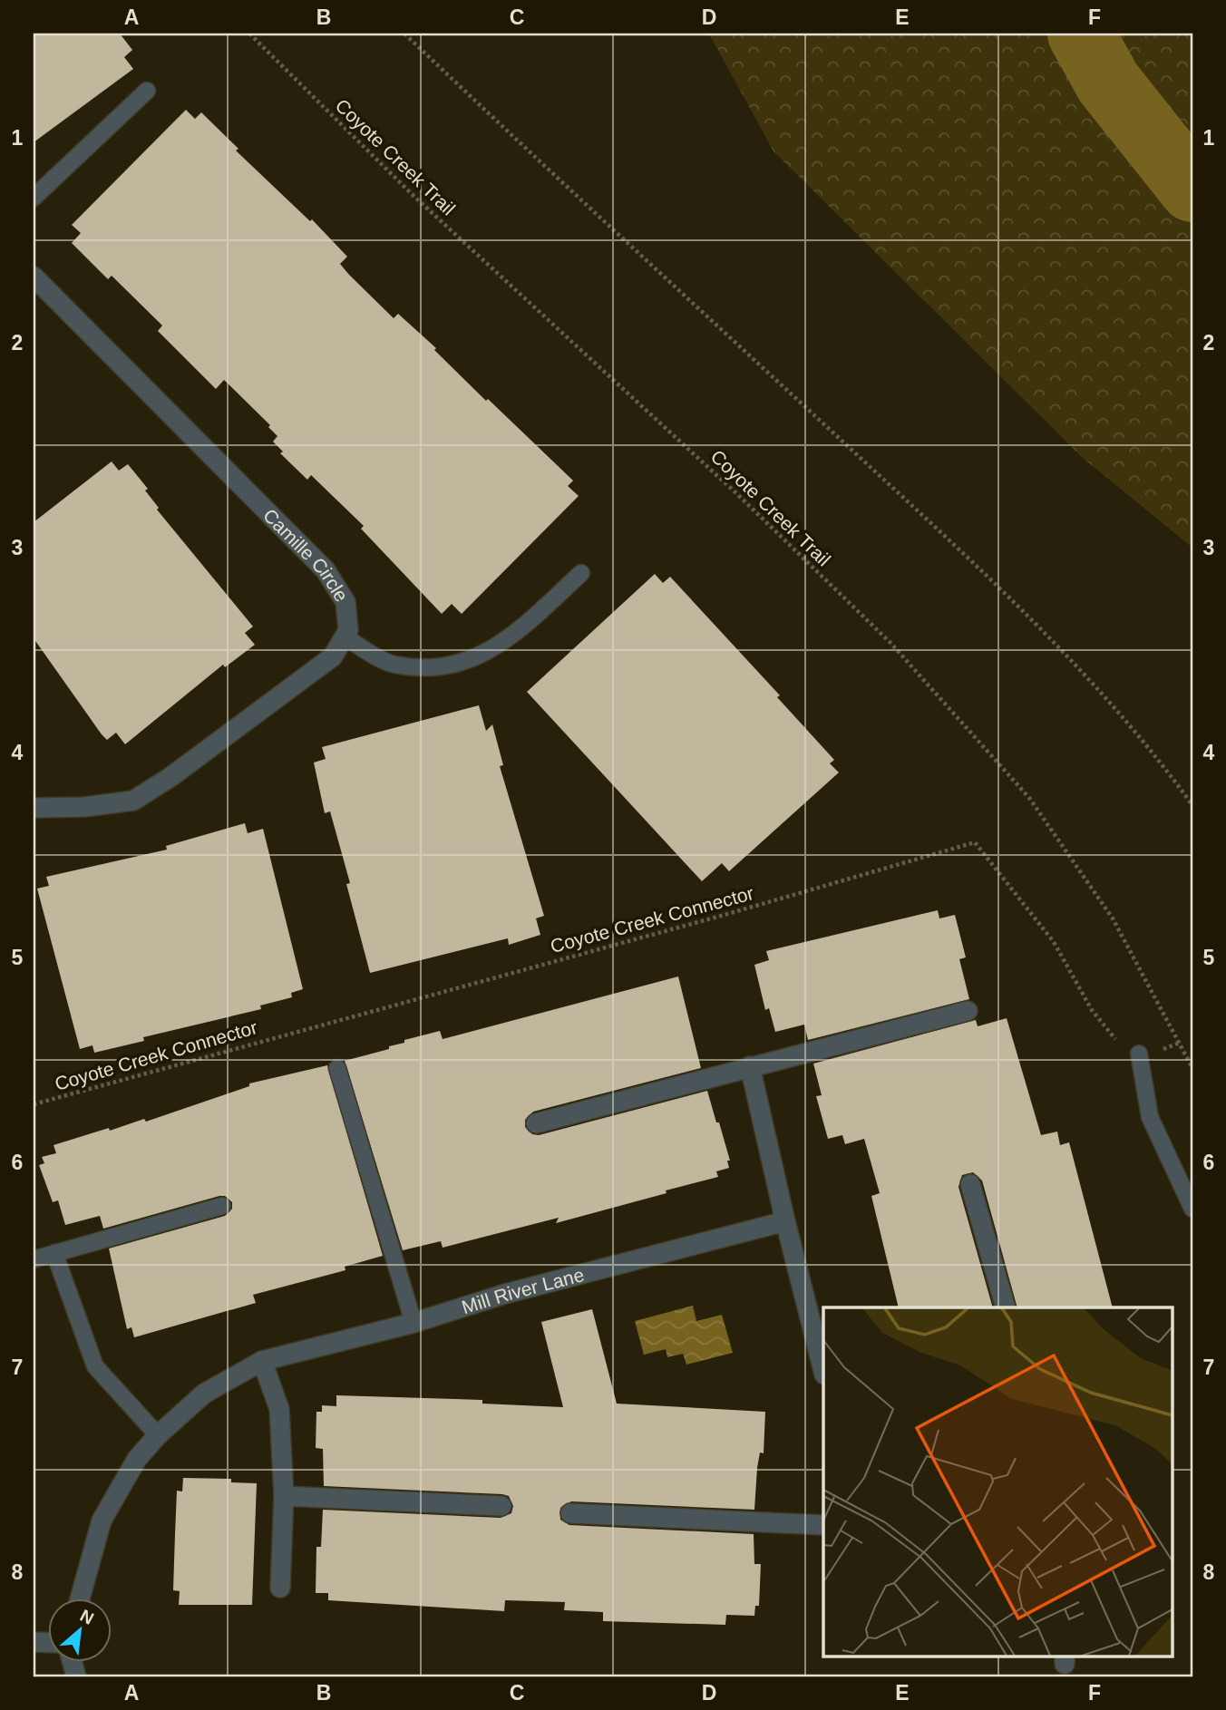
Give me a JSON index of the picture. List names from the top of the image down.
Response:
{
  "streets": {
    "street": ["Camille Circle", "Mill River Lane"],
    "path": ["Coyote Creek Trail", "Coyote Creek Connector"]
  },
  "north": "top right",
  "grid": {
    "columns": [
      "A",
      "B",
      "C",
      "D",
      "E",
      "F"
    ],
    "rows": [
      "1",
      "2",
      "3",
      "4",
      "5",
      "6",
      "7",
      "8"
    ]
  }
}
